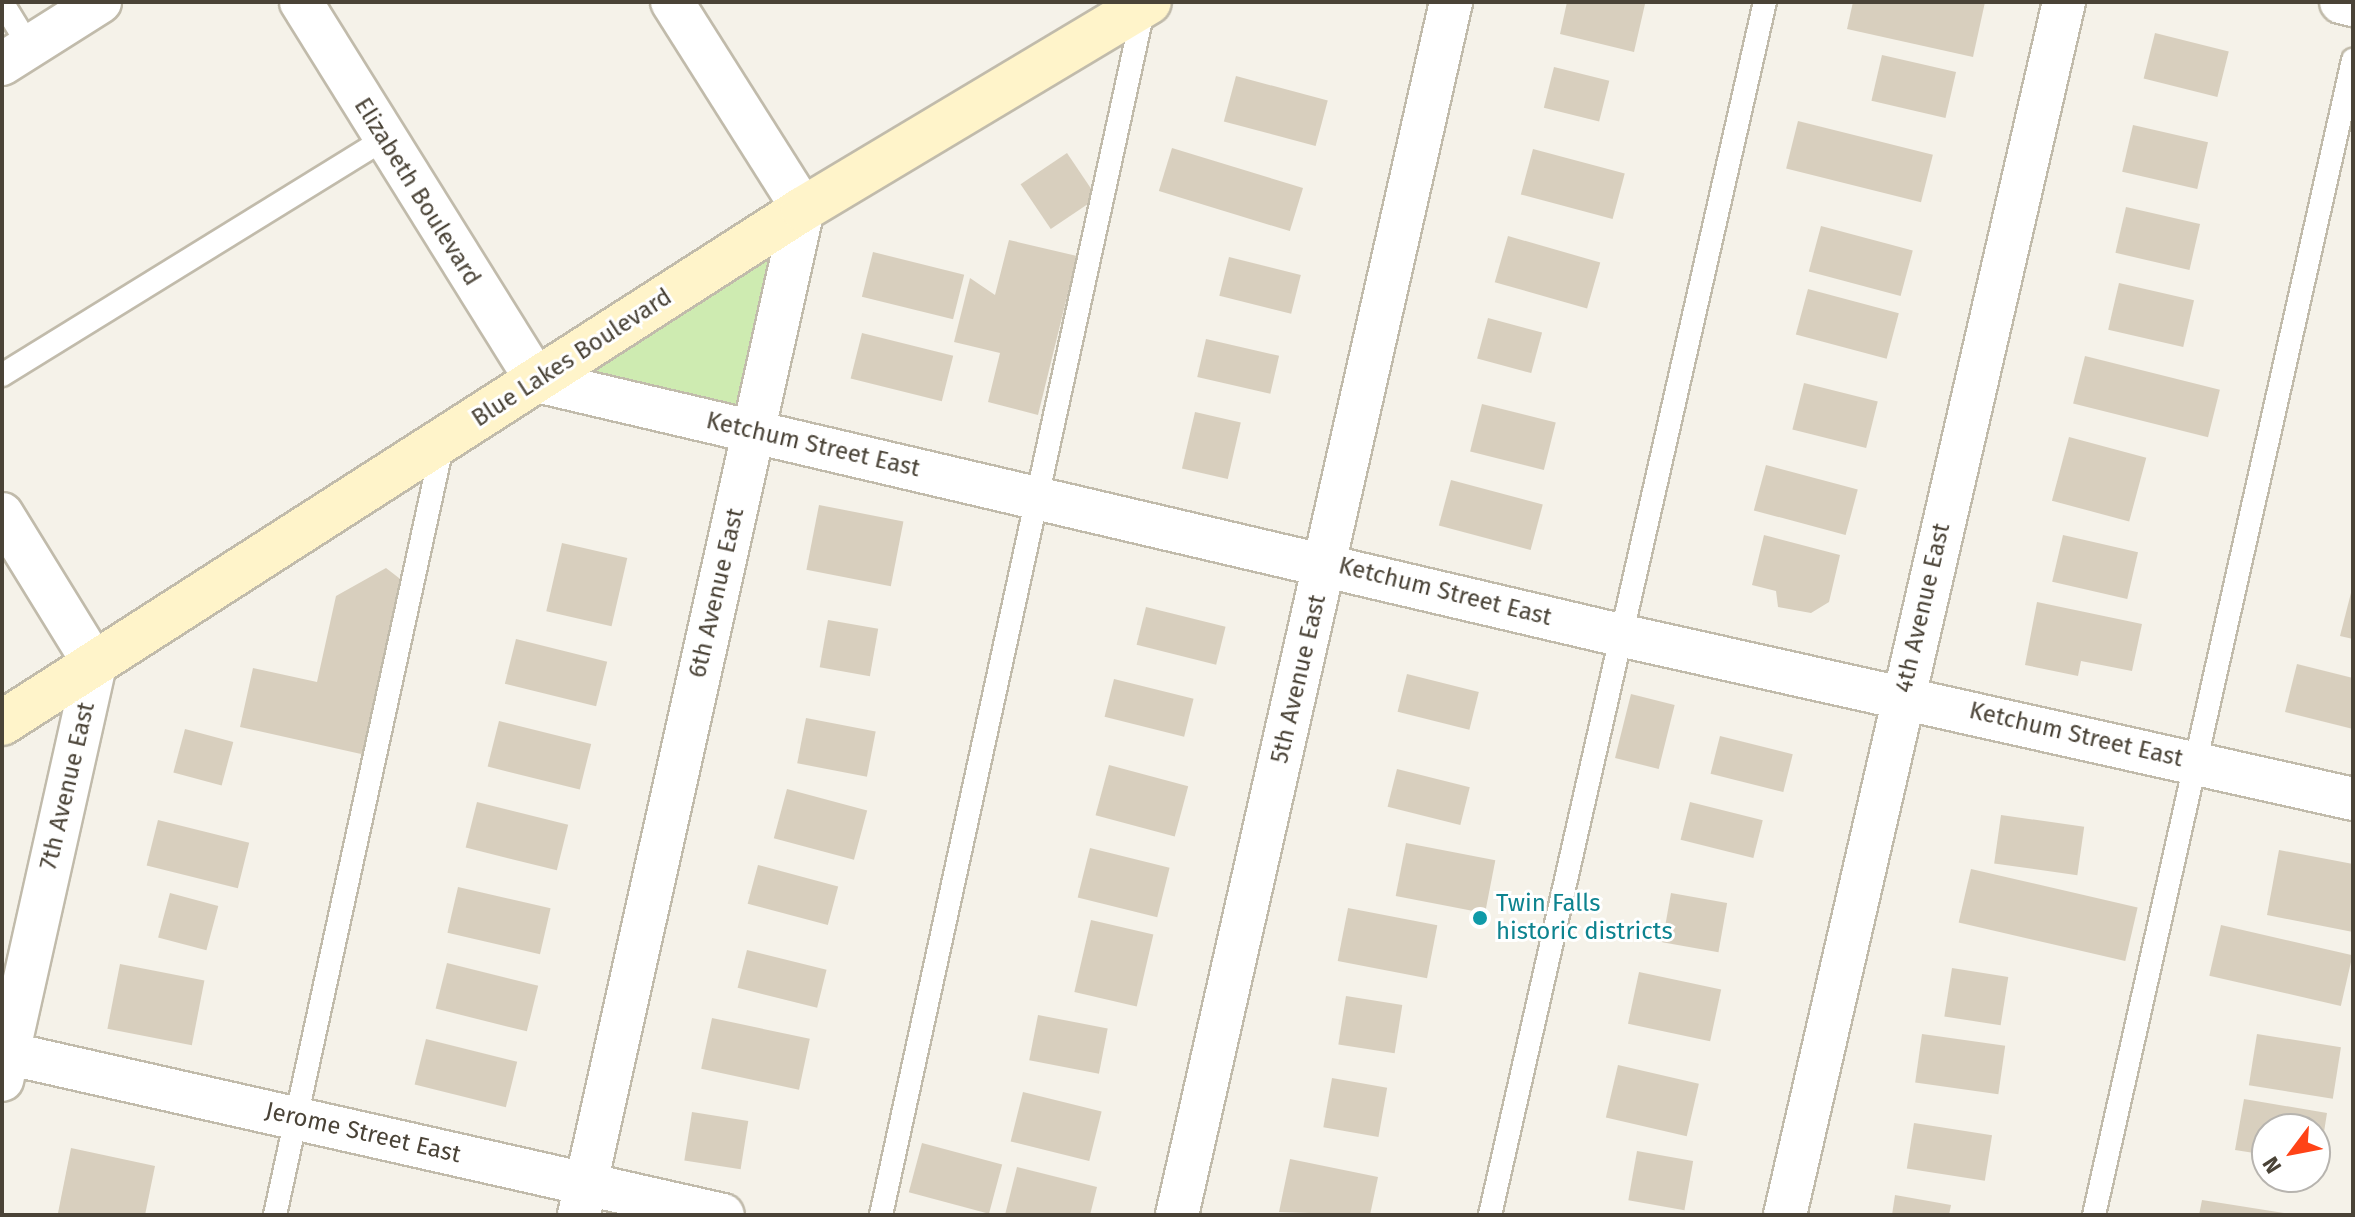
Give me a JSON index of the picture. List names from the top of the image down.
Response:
{
  "streets": {
    "main road": ["Blue Lakes Boulevard"],
    "street": [
      "Elizabeth Boulevard",
      "Ketchum Street East",
      "6th Avenue East",
      "4th Avenue East",
      "5th Avenue East",
      "7th Avenue East",
      "Jerome Street East"
    ]
  },
  "crossings": [
    ["Elizabeth Boulevard", "Blue Lakes Boulevard"],
    ["Elizabeth Boulevard", "Ketchum Street East"],
    ["Blue Lakes Boulevard", "Ketchum Street East"],
    ["Blue Lakes Boulevard", "6th Avenue East"],
    ["Blue Lakes Boulevard", "7th Avenue East"],
    ["Ketchum Street East", "6th Avenue East"],
    ["Ketchum Street East", "4th Avenue East"],
    ["Ketchum Street East", "5th Avenue East"],
    ["6th Avenue East", "Jerome Street East"],
    ["7th Avenue East", "Jerome Street East"]
  ],
  "places": ["Twin Falls historic districts"],
  "north": "bottom left"
}
